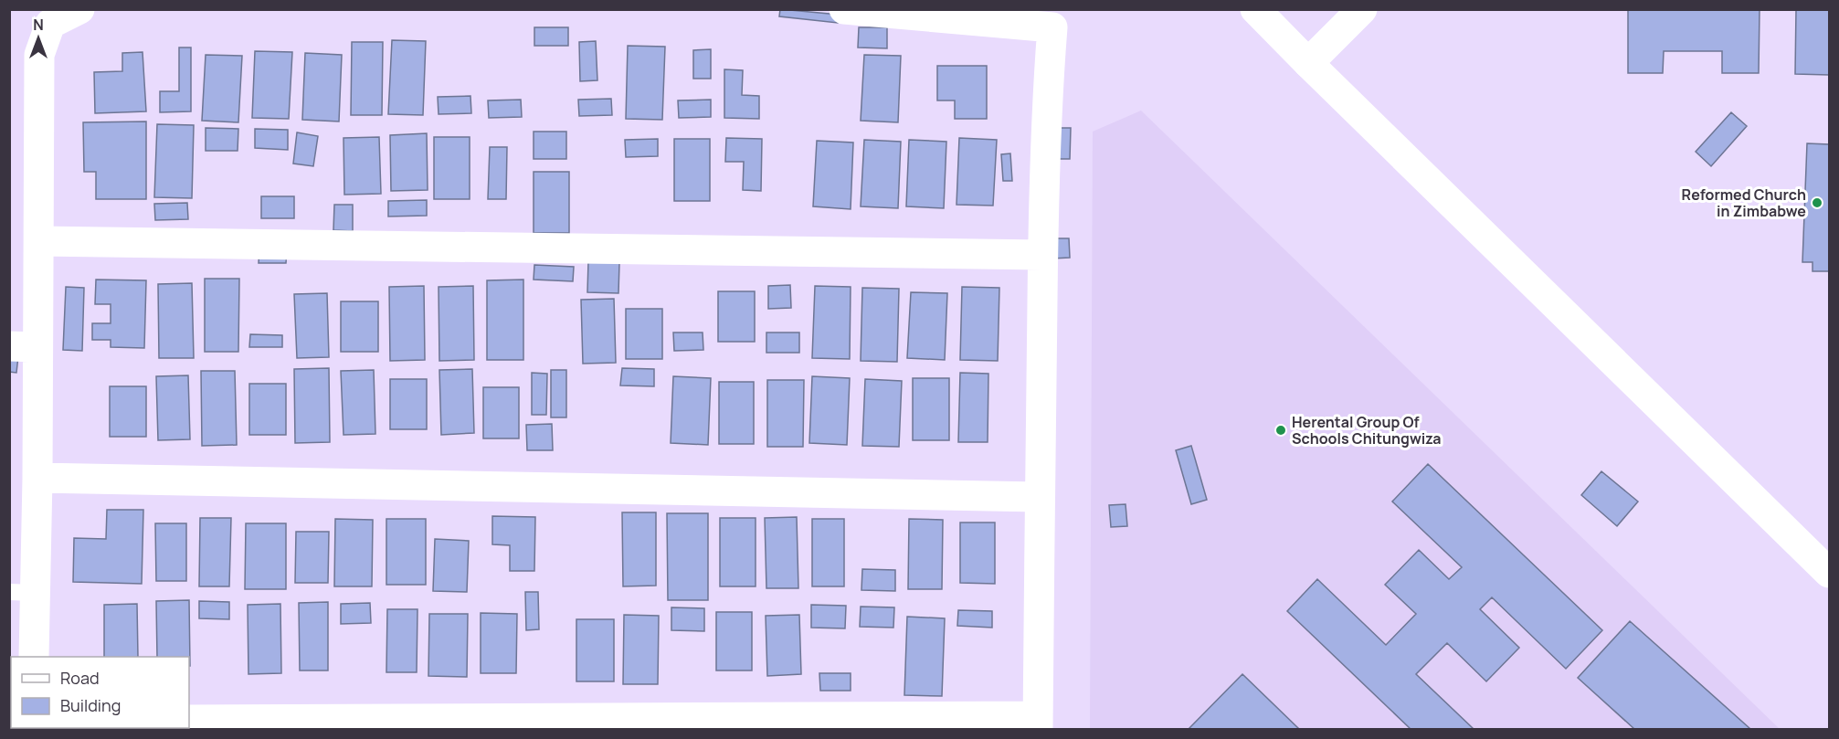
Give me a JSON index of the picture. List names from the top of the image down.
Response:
{
  "places": ["Reformed Church in Zimbabwe", "Herental Group Of Schools Chitungwiza"],
  "legend": ["Road", "Building"],
  "north": "top"
}
